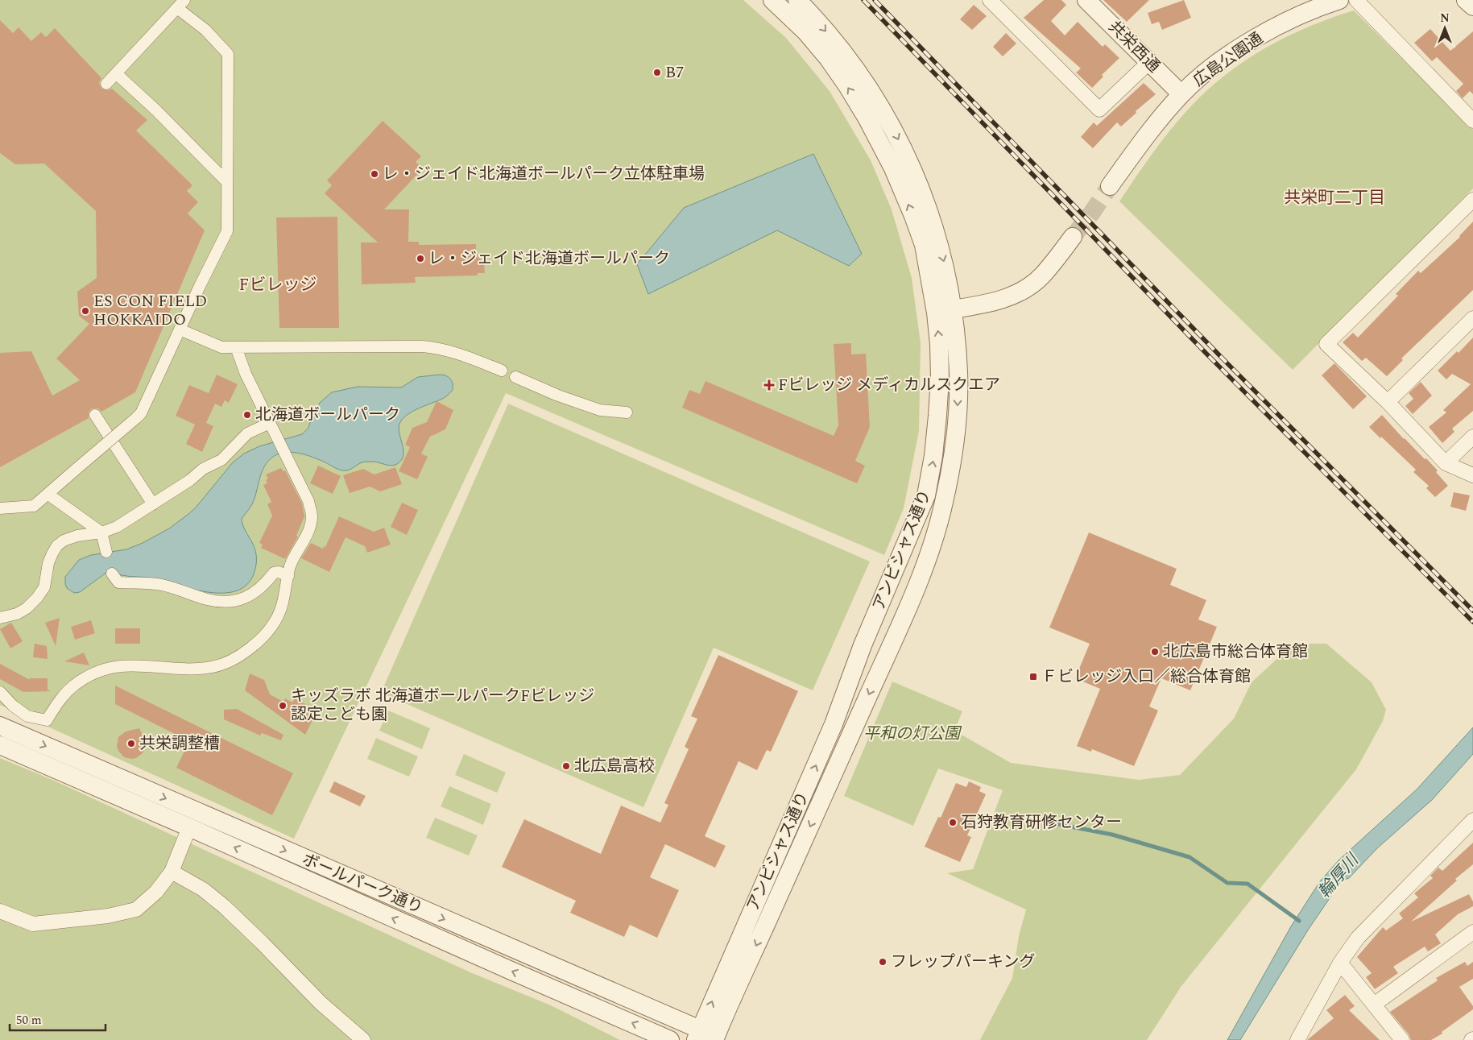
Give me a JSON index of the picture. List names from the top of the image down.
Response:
{
  "streets": {
    "street": [
      "共栄西通",
      "広島公園通",
      "アンビシャス通り",
      "ボールパーク通り"
    ]
  },
  "crossings": [
    ["共栄西通", "広島公園通"],
    ["アンビシャス通り", "ボールパーク通り"]
  ],
  "districts": ["共栄町二丁目", "Fビレッジ"],
  "water": ["輪厚川"],
  "parks": ["平和の灯公園"],
  "places": {
    "other": [
      "B7",
      "レ・ジェイド北海道ボールパーク立体駐車場",
      "レ・ジェイド北海道ボールパーク",
      "ES CON FIELD HOKKAIDO",
      "北海道ボールパーク",
      "北広島市総合体育館",
      "キッズラボ 北海道ボールパークFビレッジ 認定こども園",
      "共栄調整槽",
      "北広島高校",
      "石狩教育研修センター",
      "フレップパーキング"
    ],
    "health": ["Fビレッジ メディカルスクエア"],
    "transit": ["Ｆビレッジ入口／総合体育館"]
  },
  "scale_bar": "50 m",
  "north": "top"
}
